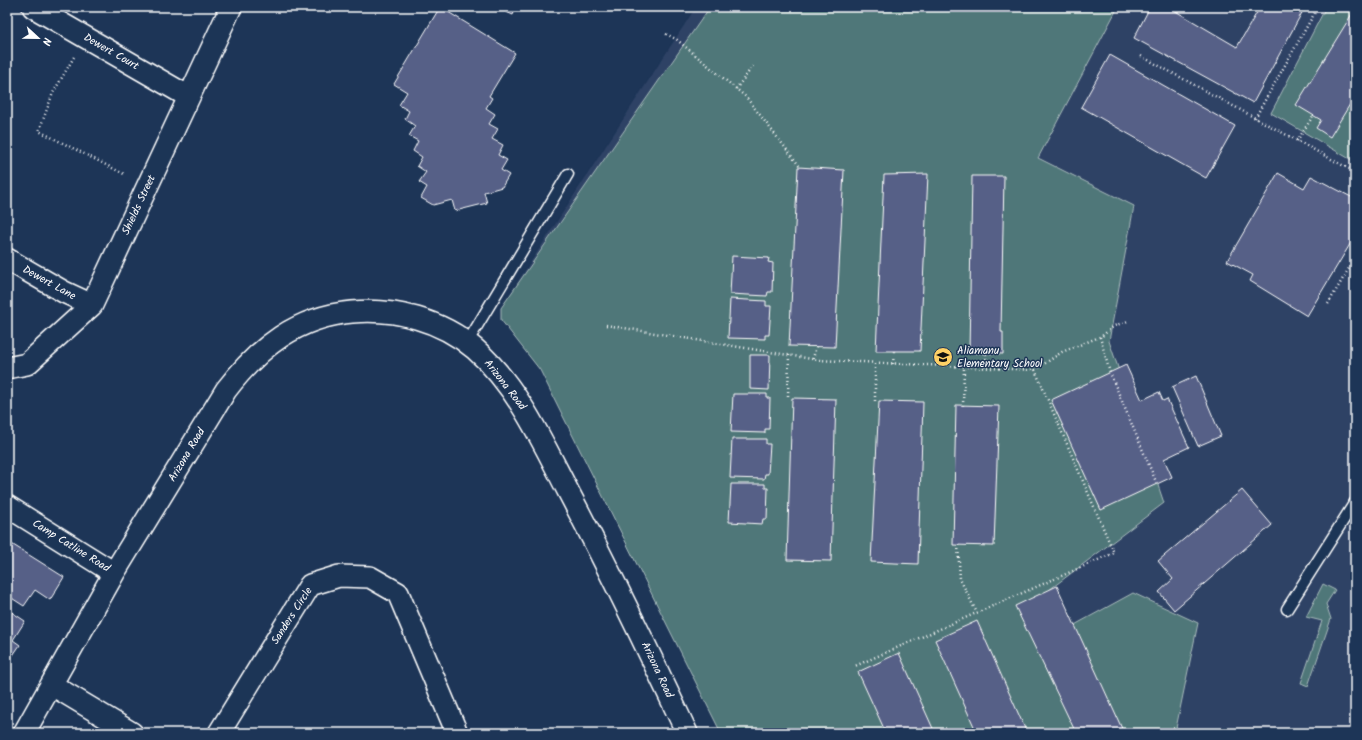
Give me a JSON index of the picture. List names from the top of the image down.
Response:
{
  "streets": {
    "street": [
      "Dewert Court",
      "Shields Street",
      "Dewert Lane",
      "Arizona Road",
      "Camp Catline Road",
      "Sanders Circle"
    ]
  },
  "crossings": [
    ["Dewert Court", "Shields Street"],
    ["Shields Street", "Dewert Lane"],
    ["Arizona Road", "Camp Catline Road"]
  ],
  "places": {
    "school or university": ["Aliamanu Elementary School"]
  },
  "north": "right"
}
